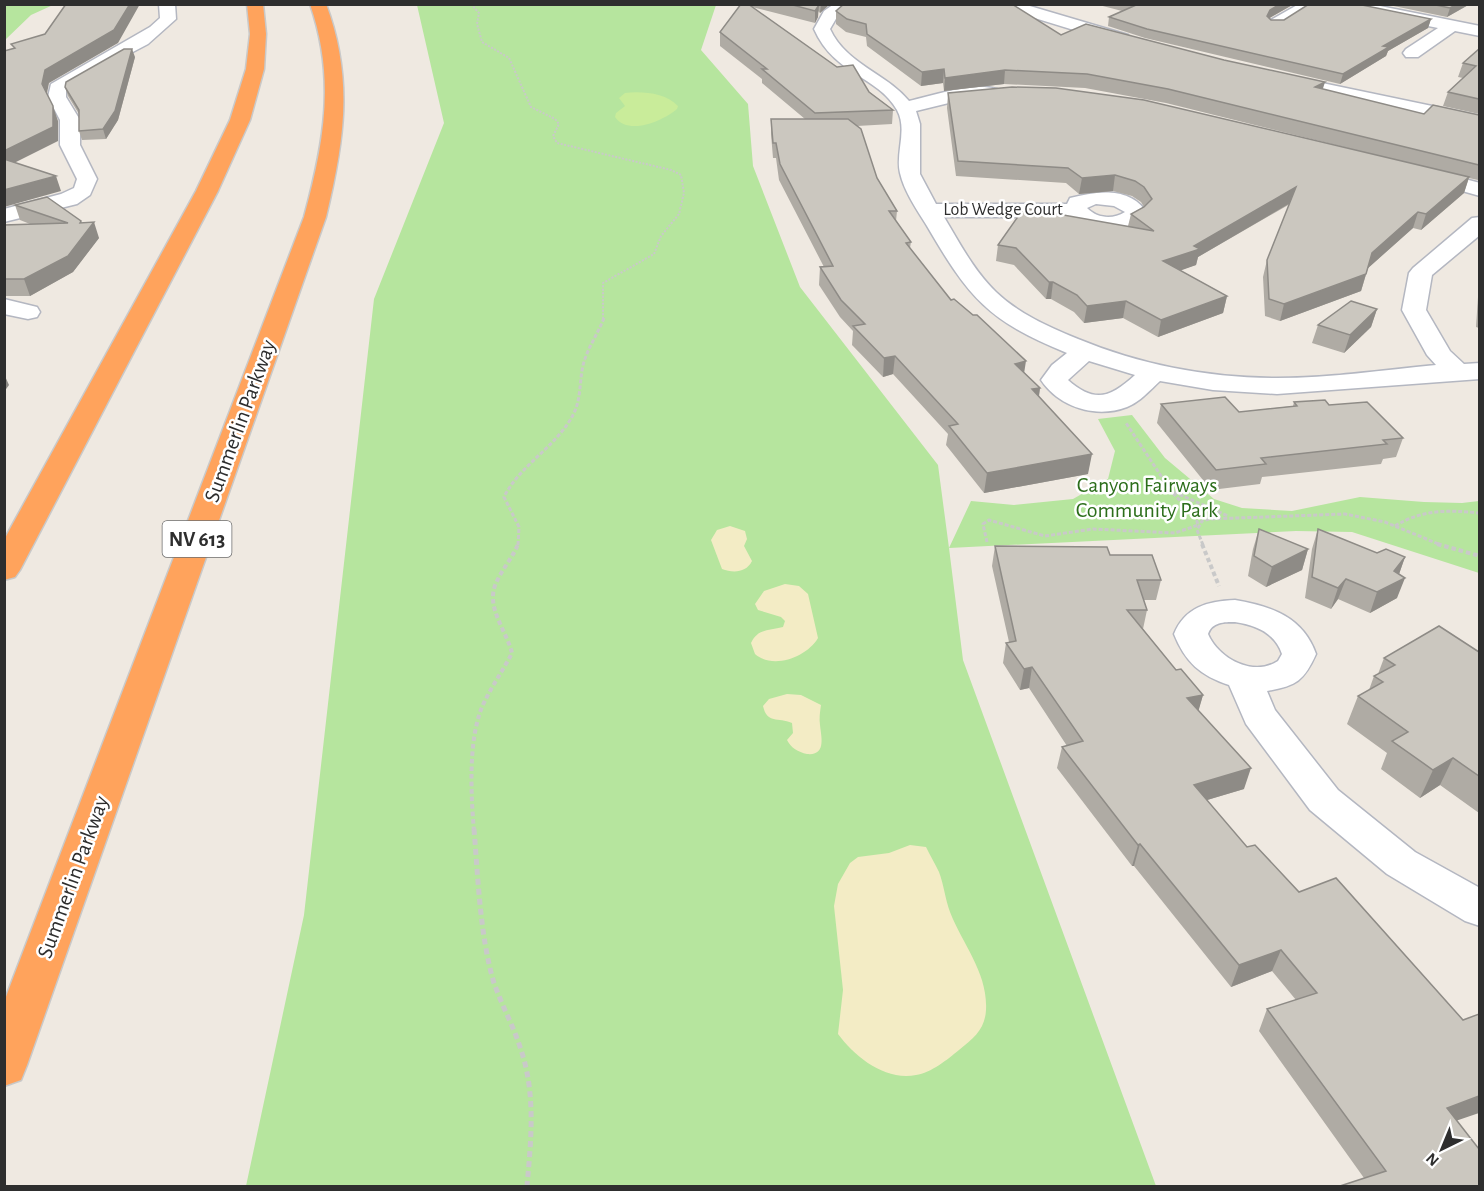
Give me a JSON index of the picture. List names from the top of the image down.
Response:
{
  "streets": {
    "highway": ["Summerlin Parkway", "NV 613"],
    "street": ["Lob Wedge Court"]
  },
  "parks": ["Canyon Fairways Community Park"],
  "north": "bottom left"
}
